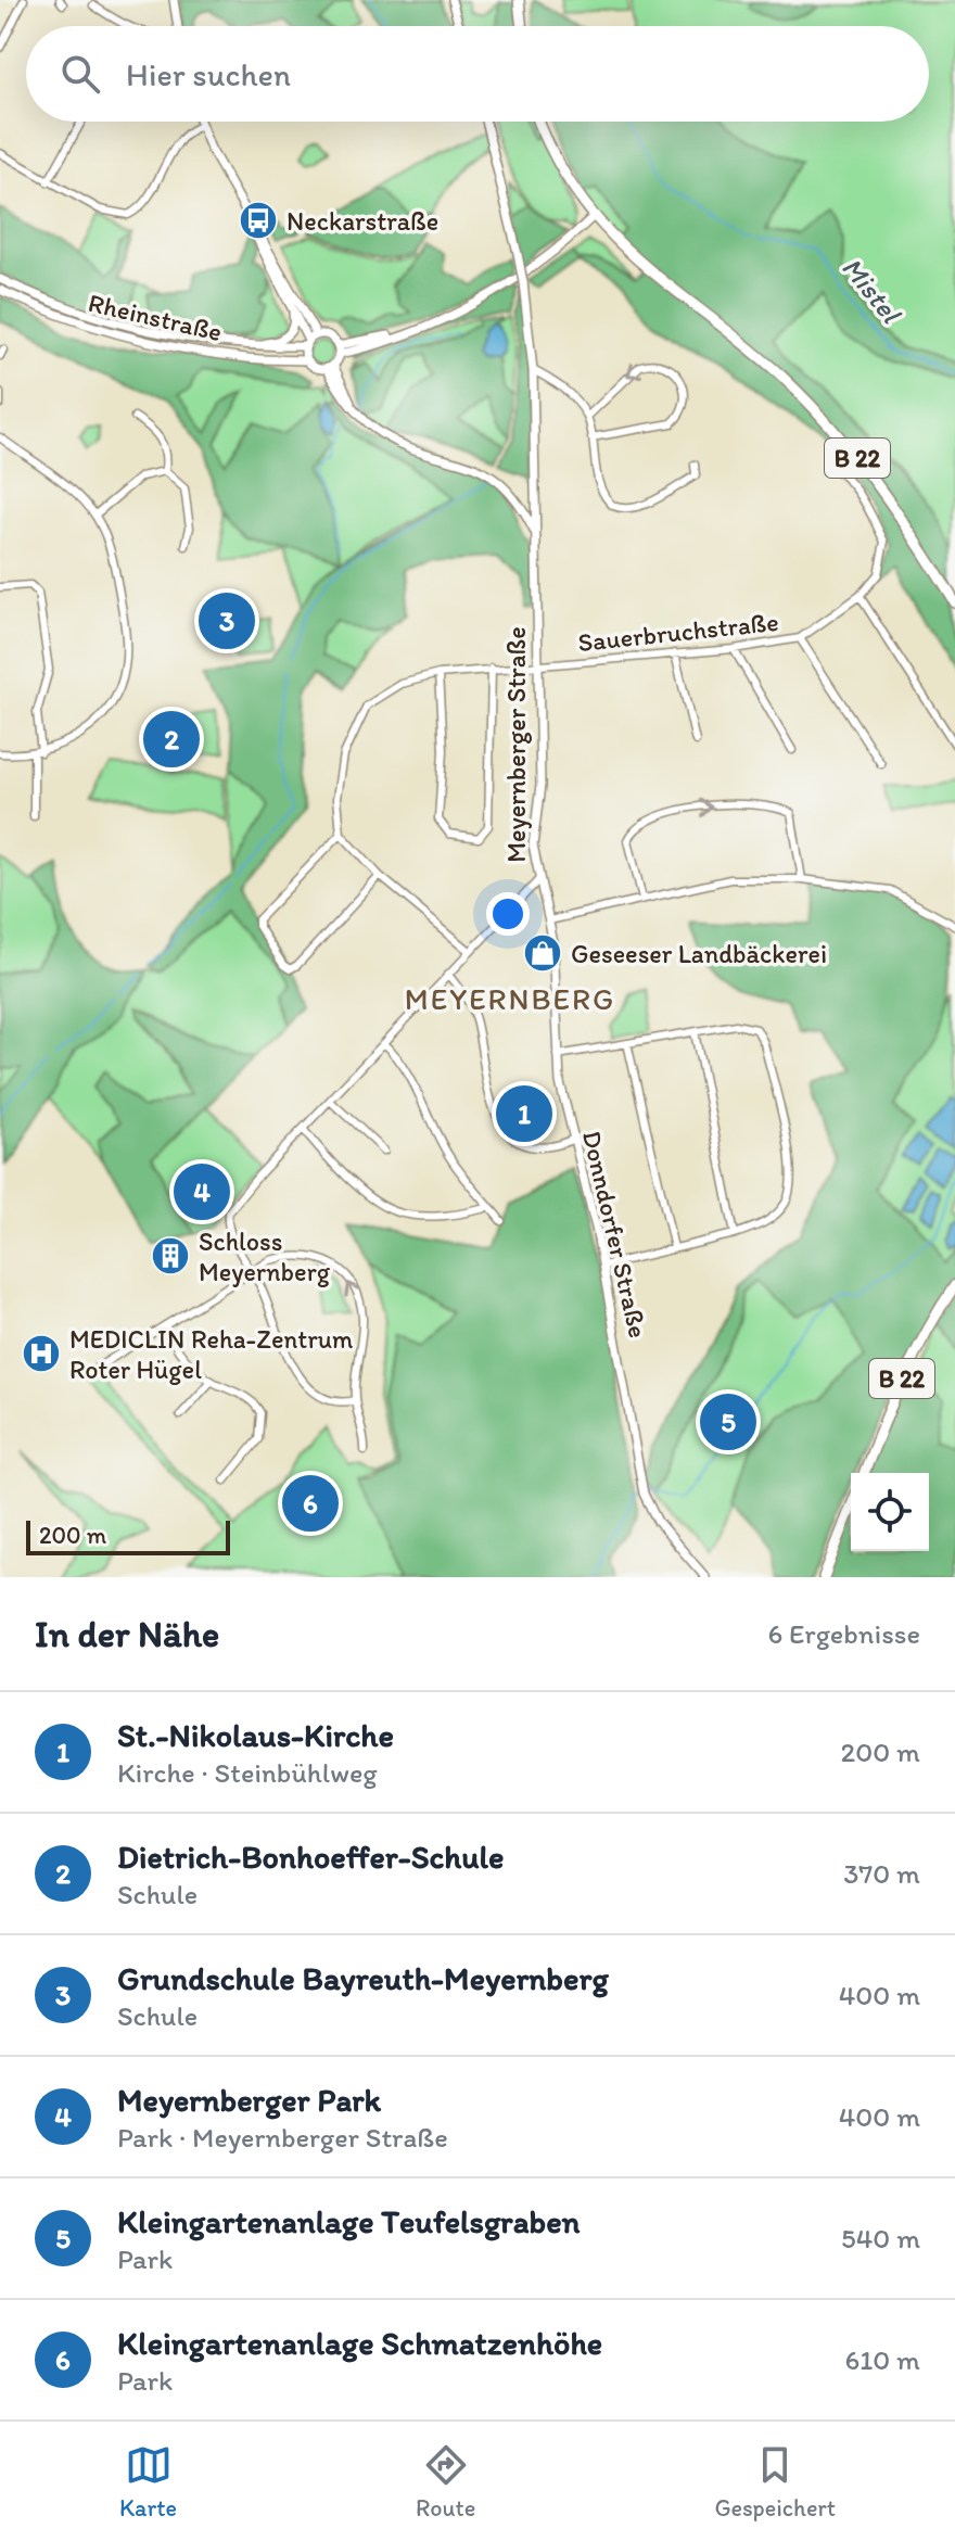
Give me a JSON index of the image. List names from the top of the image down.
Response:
{
  "streets": {
    "main road": ["B 22"],
    "street": [
      "Rheinstraße",
      "Sauerbruchstraße",
      "Meyernberger Straße",
      "Donndorfer Straße"
    ]
  },
  "crossings": [
    ["Sauerbruchstraße", "Meyernberger Straße"],
    ["Meyernberger Straße", "Donndorfer Straße"]
  ],
  "districts": ["MEYERNBERG"],
  "water": ["Mistel"],
  "places": {
    "bus stop": ["Neckarstraße"],
    "shop": ["Geseeser Landbäckerei"],
    "building": ["Schloss Meyernberg"],
    "hospital": ["MEDICLIN Reha-Zentrum Roter Hügel"]
  },
  "scale_bar": "200 m",
  "page": {
    "search": "Hier suchen",
    "pins": [
      "3",
      "2",
      "1",
      "4",
      "5",
      "6"
    ],
    "scale": "200 m",
    "heading": ["In der Nähe", "6 Ergebnisse"],
    "list": [
      {
        "mark": "1",
        "name": "St.-Nikolaus-Kirche",
        "note": "Kirche · Steinbühlweg",
        "value": "200 m"
      },
      {
        "mark": "2",
        "name": "Dietrich-Bonhoeffer-Schule",
        "note": "Schule",
        "value": "370 m"
      },
      {
        "mark": "3",
        "name": "Grundschule Bayreuth-Meyernberg",
        "note": "Schule",
        "value": "400 m"
      },
      {
        "mark": "4",
        "name": "Meyernberger Park",
        "note": "Park · Meyernberger Straße",
        "value": "400 m"
      },
      {
        "mark": "5",
        "name": "Kleingartenanlage Teufelsgraben",
        "note": "Park",
        "value": "540 m"
      },
      {
        "mark": "6",
        "name": "Kleingartenanlage Schmatzenhöhe",
        "note": "Park",
        "value": "610 m"
      }
    ],
    "nav": ["Karte", "Route", "Gespeichert"]
  }
}
